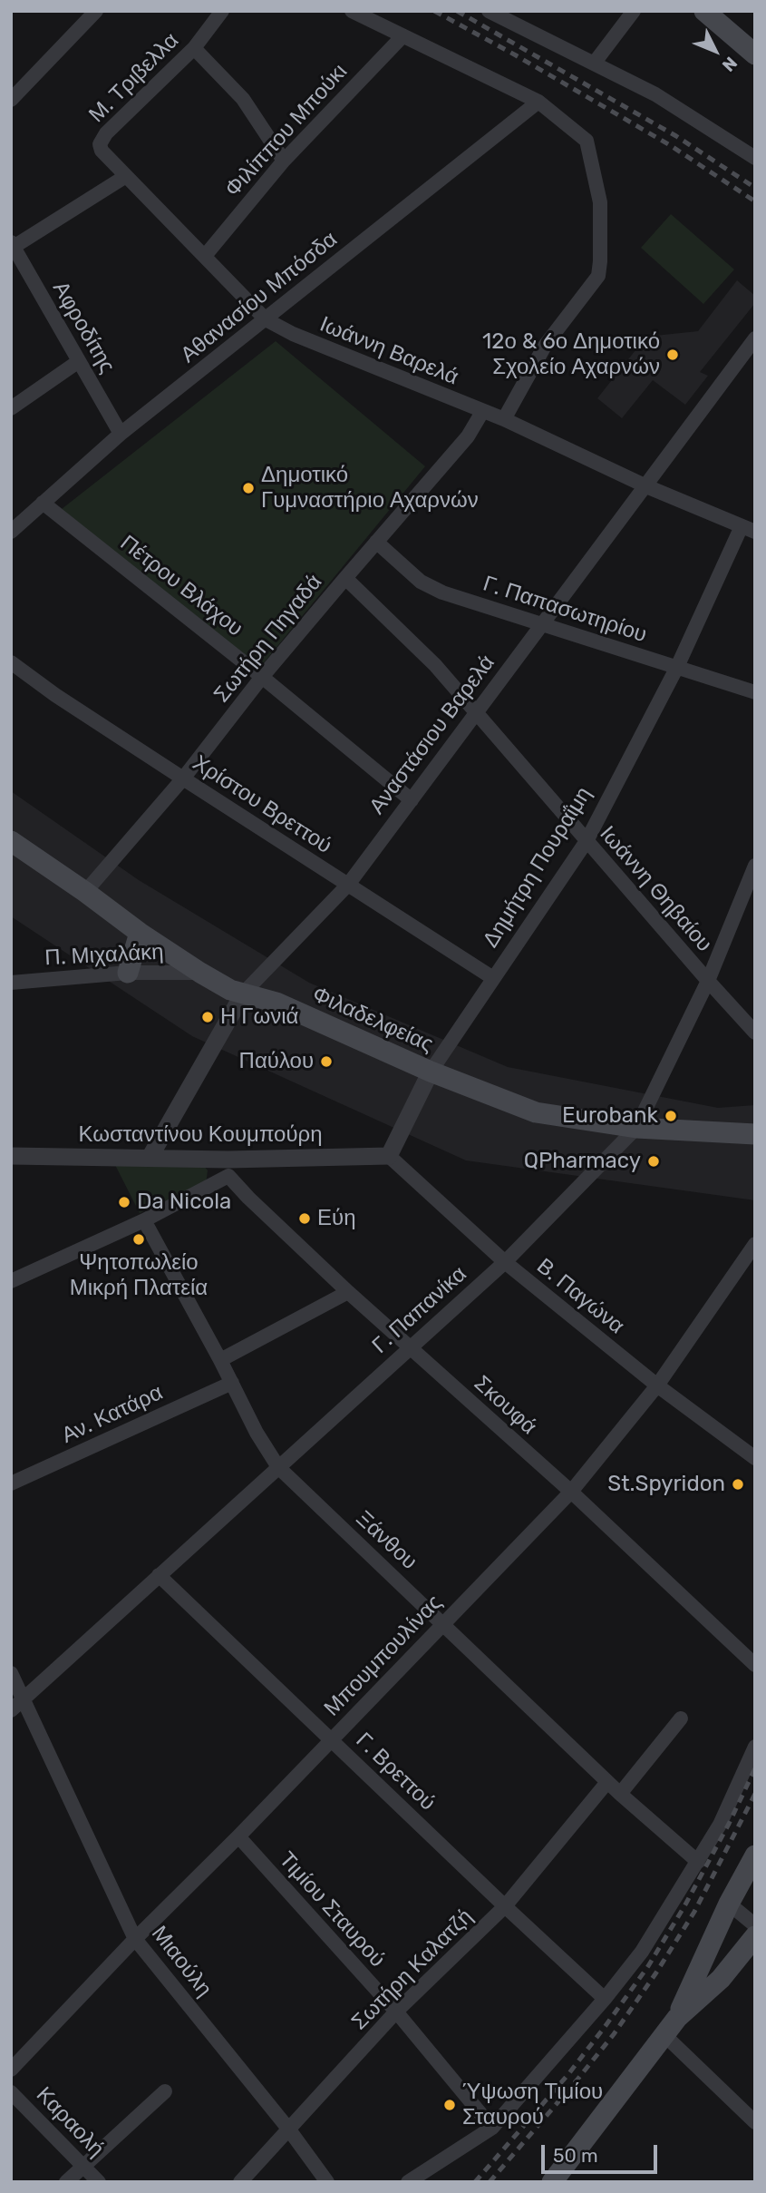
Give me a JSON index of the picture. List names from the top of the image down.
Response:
{
  "streets": {
    "main road": ["Φιλαδελφείας"],
    "street": [
      "Μ. Τριβελλα",
      "Φιλίππου Μπούκι",
      "Αθανασίου Μπόσδα",
      "Αφροδίτης",
      "Ιωάννη Βαρελά",
      "Πέτρου Βλάχου",
      "Γ. Παπασωτηρίου",
      "Σωτήρη Πηγαδά",
      "Αναστάσιου Βαρελά",
      "Χρίστου Βρεττού",
      "Δημήτρη Πουραΐμη",
      "Ιωάννη Θηβαίου",
      "Π. Μιχαλάκη",
      "Κωσταντίνου Κουμπούρη",
      "Β. Παγώνα",
      "Γ. Παπανίκα",
      "Σκουφά",
      "Αν. Κατάρα",
      "Ξάνθου",
      "Μπουμπουλίνας",
      "Γ. Βρεττού",
      "Τιμίου Σταυρού",
      "Μιαούλη",
      "Σωτήρη Καλατζή",
      "Καραολή"
    ]
  },
  "crossings": [
    ["Μ. Τριβελλα", "Ιωάννη Βαρελά"],
    ["Φιλίππου Μπούκι", "Ιωάννη Βαρελά"],
    ["Αθανασίου Μπόσδα", "Αφροδίτης"],
    ["Αθανασίου Μπόσδα", "Ιωάννη Βαρελά"],
    ["Αθανασίου Μπόσδα", "Πέτρου Βλάχου"],
    ["Ιωάννη Βαρελά", "Σωτήρη Πηγαδά"],
    ["Ιωάννη Βαρελά", "Αναστάσιου Βαρελά"],
    ["Ιωάννη Βαρελά", "Δημήτρη Πουραΐμη"],
    ["Πέτρου Βλάχου", "Σωτήρη Πηγαδά"],
    ["Πέτρου Βλάχου", "Αναστάσιου Βαρελά"],
    ["Γ. Παπασωτηρίου", "Σωτήρη Πηγαδά"],
    ["Γ. Παπασωτηρίου", "Αναστάσιου Βαρελά"],
    ["Γ. Παπασωτηρίου", "Δημήτρη Πουραΐμη"],
    ["Σωτήρη Πηγαδά", "Χρίστου Βρεττού"],
    ["Σωτήρη Πηγαδά", "Ιωάννη Θηβαίου"],
    ["Σωτήρη Πηγαδά", "Φιλαδελφείας"],
    ["Αναστάσιου Βαρελά", "Χρίστου Βρεττού"],
    ["Αναστάσιου Βαρελά", "Ιωάννη Θηβαίου"],
    ["Αναστάσιου Βαρελά", "Φιλαδελφείας"],
    ["Αναστάσιου Βαρελά", "Κωσταντίνου Κουμπούρη"],
    ["Χρίστου Βρεττού", "Δημήτρη Πουραΐμη"],
    ["Δημήτρη Πουραΐμη", "Ιωάννη Θηβαίου"],
    ["Δημήτρη Πουραΐμη", "Φιλαδελφείας"],
    ["Δημήτρη Πουραΐμη", "Κωσταντίνου Κουμπούρη"],
    ["Δημήτρη Πουραΐμη", "Β. Παγώνα"],
    ["Ιωάννη Θηβαίου", "Γ. Παπανίκα"],
    ["Π. Μιχαλάκη", "Φιλαδελφείας"],
    ["Φιλαδελφείας", "Γ. Παπανίκα"],
    ["Κωσταντίνου Κουμπούρη", "Β. Παγώνα"],
    ["Κωσταντίνου Κουμπούρη", "Σκουφά"],
    ["Β. Παγώνα", "Γ. Παπανίκα"],
    ["Β. Παγώνα", "Μπουμπουλίνας"],
    ["Γ. Παπανίκα", "Σκουφά"],
    ["Γ. Παπανίκα", "Ξάνθου"],
    ["Γ. Παπανίκα", "Γ. Βρεττού"],
    ["Γ. Παπανίκα", "Μιαούλη"],
    ["Σκουφά", "Μπουμπουλίνας"],
    ["Αν. Κατάρα", "Ξάνθου"],
    ["Ξάνθου", "Μπουμπουλίνας"],
    ["Ξάνθου", "Σωτήρη Καλατζή"],
    ["Μπουμπουλίνας", "Γ. Βρεττού"],
    ["Μπουμπουλίνας", "Τιμίου Σταυρού"],
    ["Μπουμπουλίνας", "Μιαούλη"],
    ["Γ. Βρεττού", "Σωτήρη Καλατζή"],
    ["Τιμίου Σταυρού", "Σωτήρη Καλατζή"],
    ["Μιαούλη", "Σωτήρη Καλατζή"]
  ],
  "places": [
    "12ο & 6ο Δημοτικό Σχολείο Αχαρνών",
    "Δημοτικό Γυμναστήριο Αχαρνών",
    "Η Γωνιά",
    "Παύλου",
    "Eurobank",
    "QPharmacy",
    "Da Nicola",
    "Εύη",
    "Ψητοπωλείο Μικρή Πλατεία",
    "St.Spyridon",
    "Ύψωση Τιμίου Σταυρού"
  ],
  "scale_bar": "50 m",
  "north": "bottom right"
}
